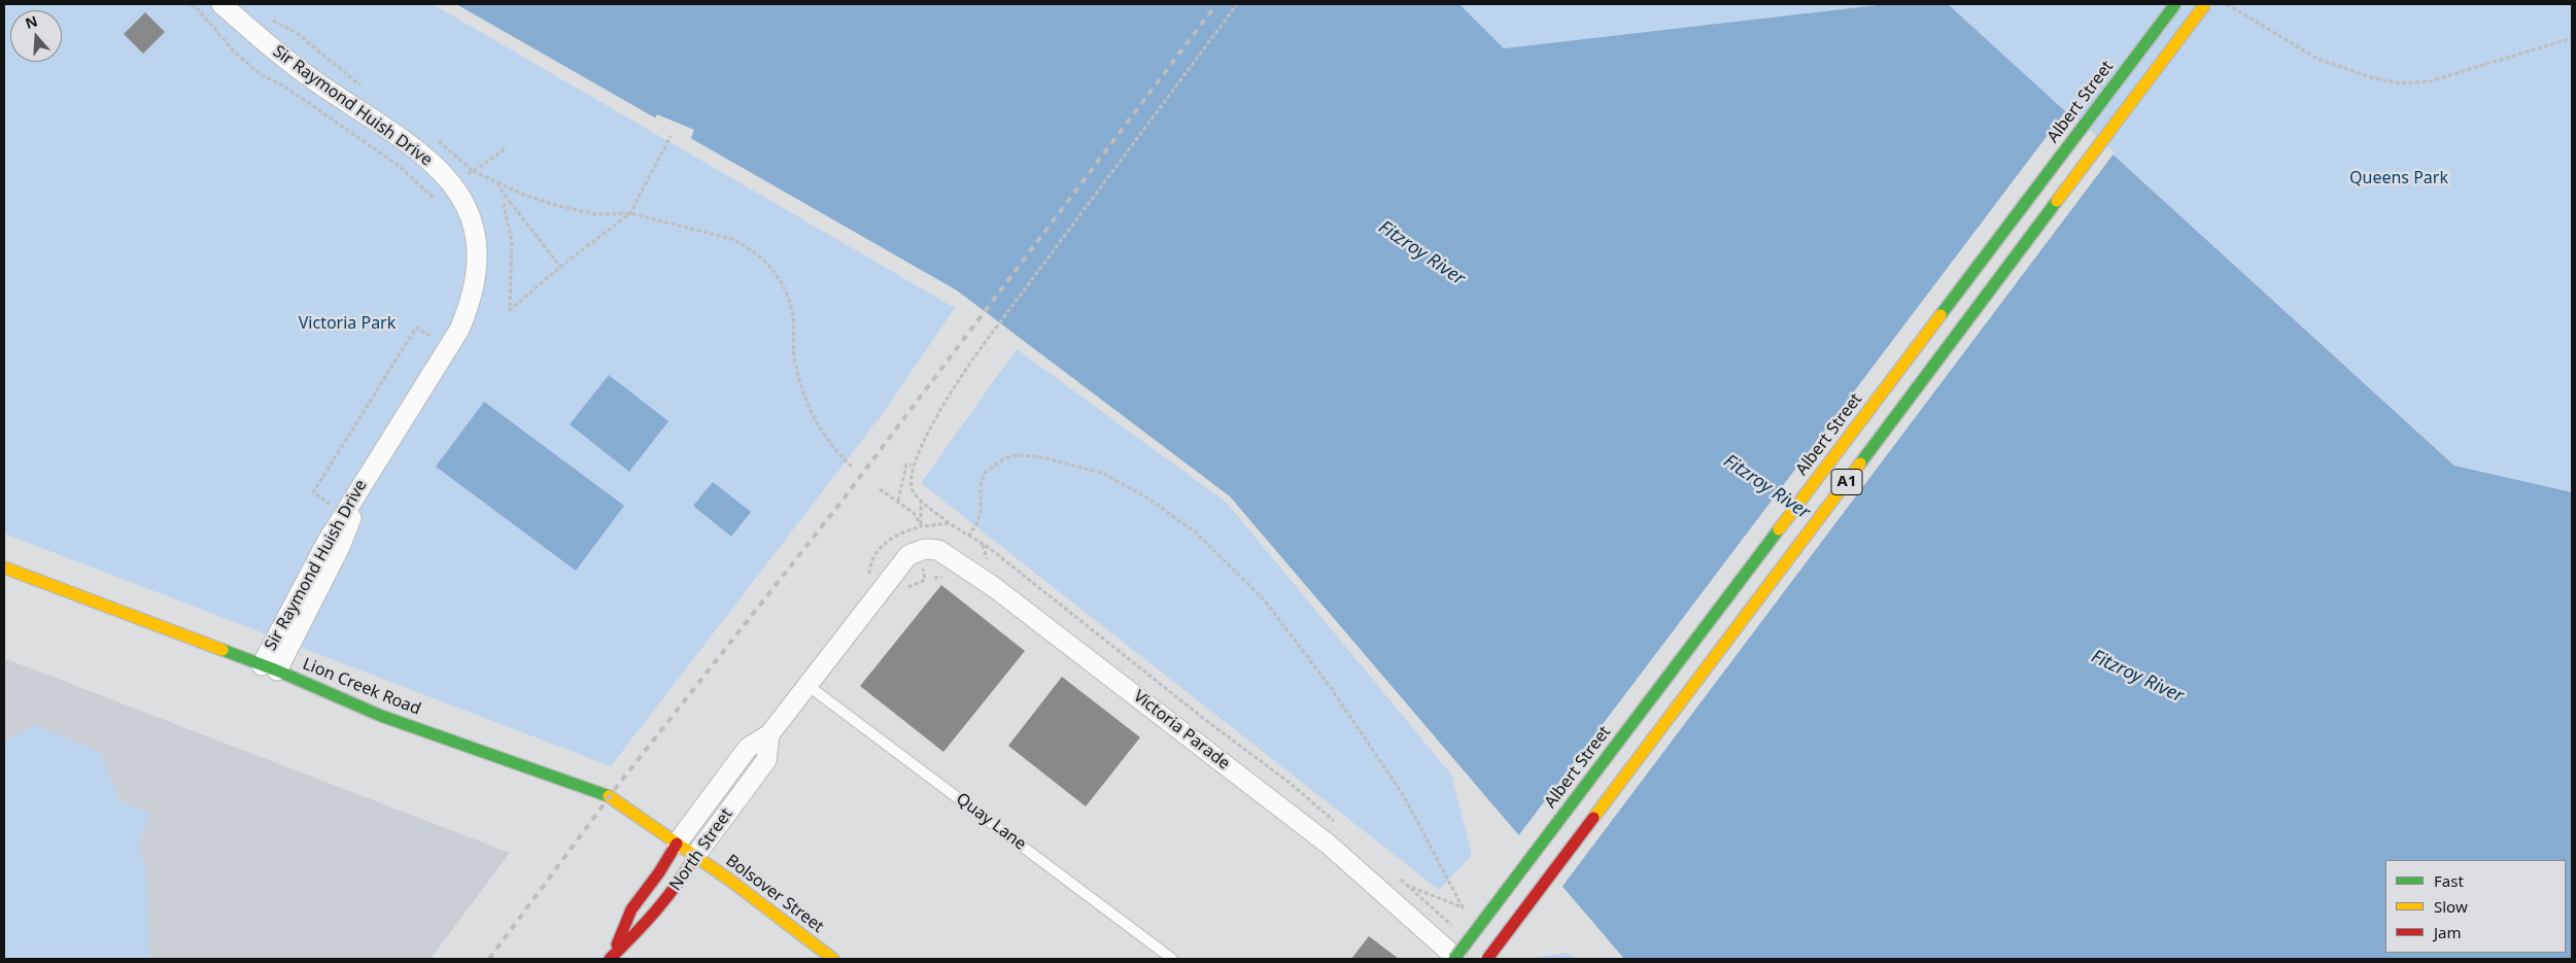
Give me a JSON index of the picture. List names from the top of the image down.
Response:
{
  "streets": {
    "main road": [
      "Albert Street",
      "A1",
      "Lion Creek Road",
      "North Street",
      "Bolsover Street"
    ],
    "street": ["Sir Raymond Huish Drive", "Victoria Parade"],
    "lane": ["Quay Lane"]
  },
  "crossings": [
    ["Albert Street", "Victoria Parade"],
    ["Sir Raymond Huish Drive", "Lion Creek Road"],
    ["Lion Creek Road", "North Street"],
    ["Lion Creek Road", "Bolsover Street"],
    ["Victoria Parade", "North Street"],
    ["Quay Lane", "North Street"],
    ["North Street", "Bolsover Street"]
  ],
  "water": ["Fitzroy River"],
  "parks": ["Queens Park", "Victoria Park"],
  "legend": ["Fast", "Slow", "Jam"],
  "north": "top"
}
